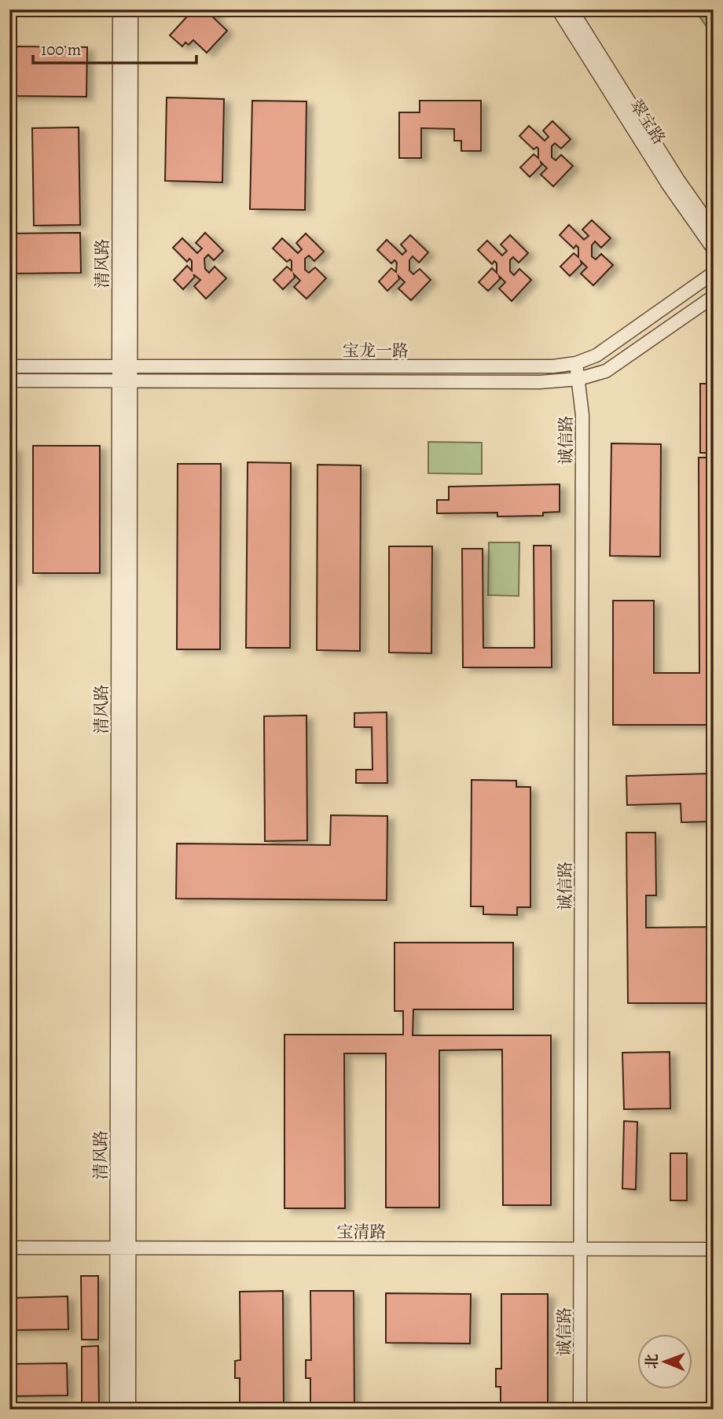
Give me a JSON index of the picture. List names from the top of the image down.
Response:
{
  "streets": {
    "street": [
      "翠宝路",
      "清风路",
      "宝龙一路",
      "诚信路",
      "宝清路"
    ]
  },
  "crossings": [
    ["清风路", "宝龙一路"],
    ["清风路", "宝清路"],
    ["宝龙一路", "诚信路"],
    ["诚信路", "宝清路"]
  ],
  "scale_bar": "100 m",
  "north": "left"
}
